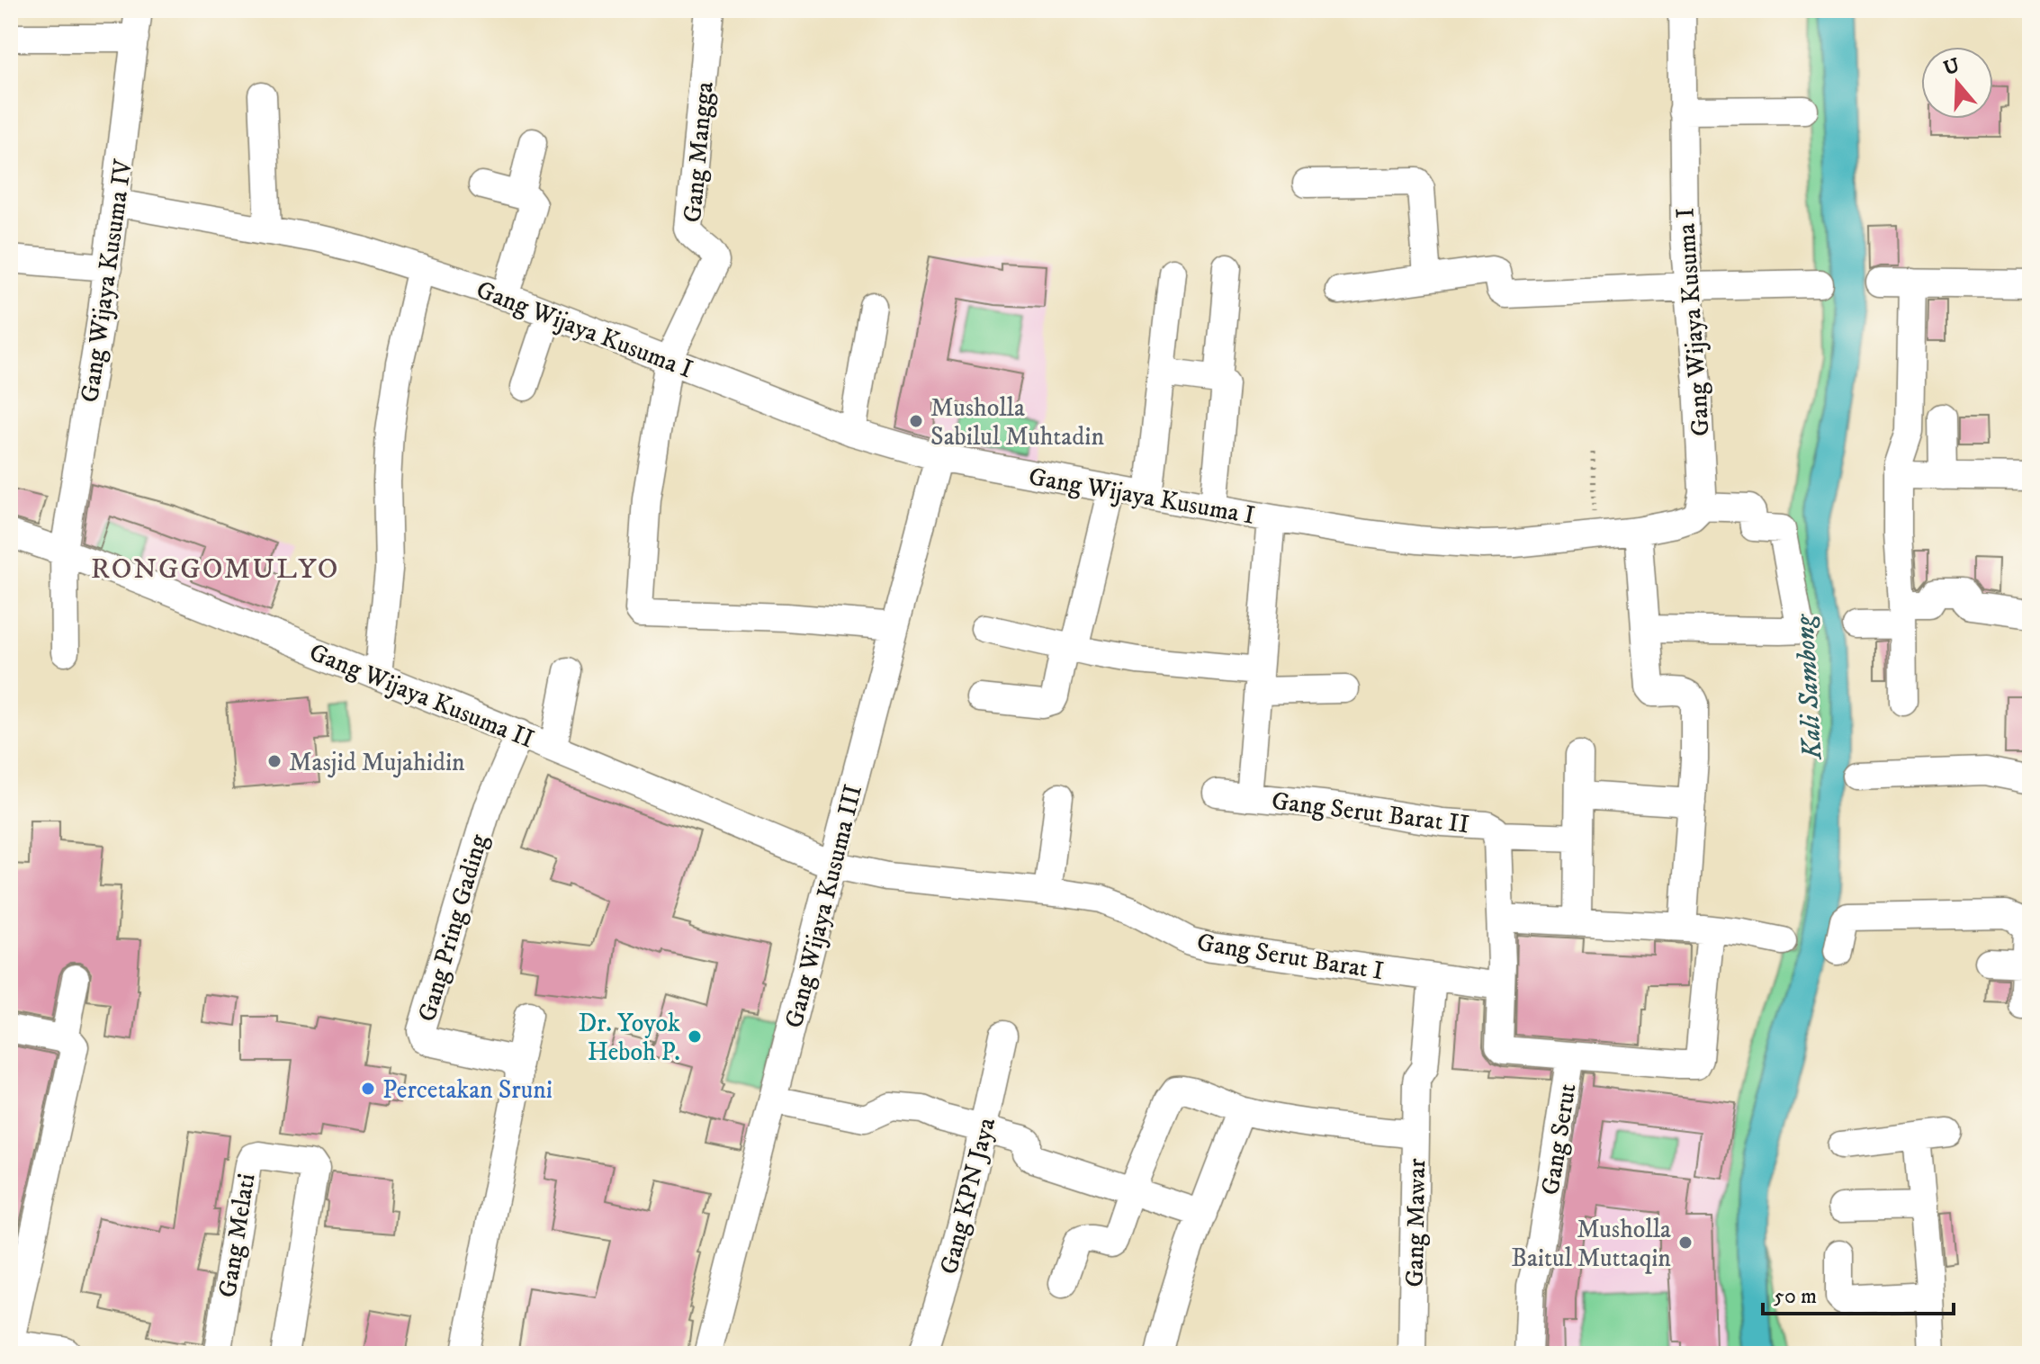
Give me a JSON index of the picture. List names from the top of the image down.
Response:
{
  "streets": {
    "street": [
      "Gang Mangga",
      "Gang Wijaya Kusuma IV",
      "Gang Wijaya Kusuma I",
      "Gang Wijaya Kusuma II",
      "Gang Serut Barat II",
      "Gang Wijaya Kusuma III",
      "Gang Pring Gading",
      "Gang Serut Barat I",
      "Gang Serut",
      "Gang KPN Jaya",
      "Gang Mawar",
      "Gang Melati"
    ]
  },
  "crossings": [
    ["Gang Mangga", "Gang Wijaya Kusuma I"],
    ["Gang Wijaya Kusuma IV", "Gang Wijaya Kusuma I"],
    ["Gang Wijaya Kusuma IV", "Gang Wijaya Kusuma II"],
    ["Gang Wijaya Kusuma I", "Gang Wijaya Kusuma III"],
    ["Gang Wijaya Kusuma II", "Gang Wijaya Kusuma III"],
    ["Gang Wijaya Kusuma II", "Gang Pring Gading"],
    ["Gang Wijaya Kusuma II", "Gang Serut Barat I"],
    ["Gang Serut Barat II", "Gang Serut Barat I"],
    ["Gang Serut Barat II", "Gang Serut"],
    ["Gang Wijaya Kusuma III", "Gang Serut Barat I"],
    ["Gang Serut Barat I", "Gang Serut"],
    ["Gang Serut Barat I", "Gang Mawar"]
  ],
  "districts": ["RONGGOMULYO"],
  "water": ["Kali Sambong"],
  "places": [
    "Musholla Sabilul Muhtadin",
    "Masjid Mujahidin",
    "Dr. Yoyok Heboh P.",
    "Percetakan Sruni",
    "Musholla Baitul Muttaqin"
  ],
  "scale_bar": "50 m",
  "north": "top"
}
